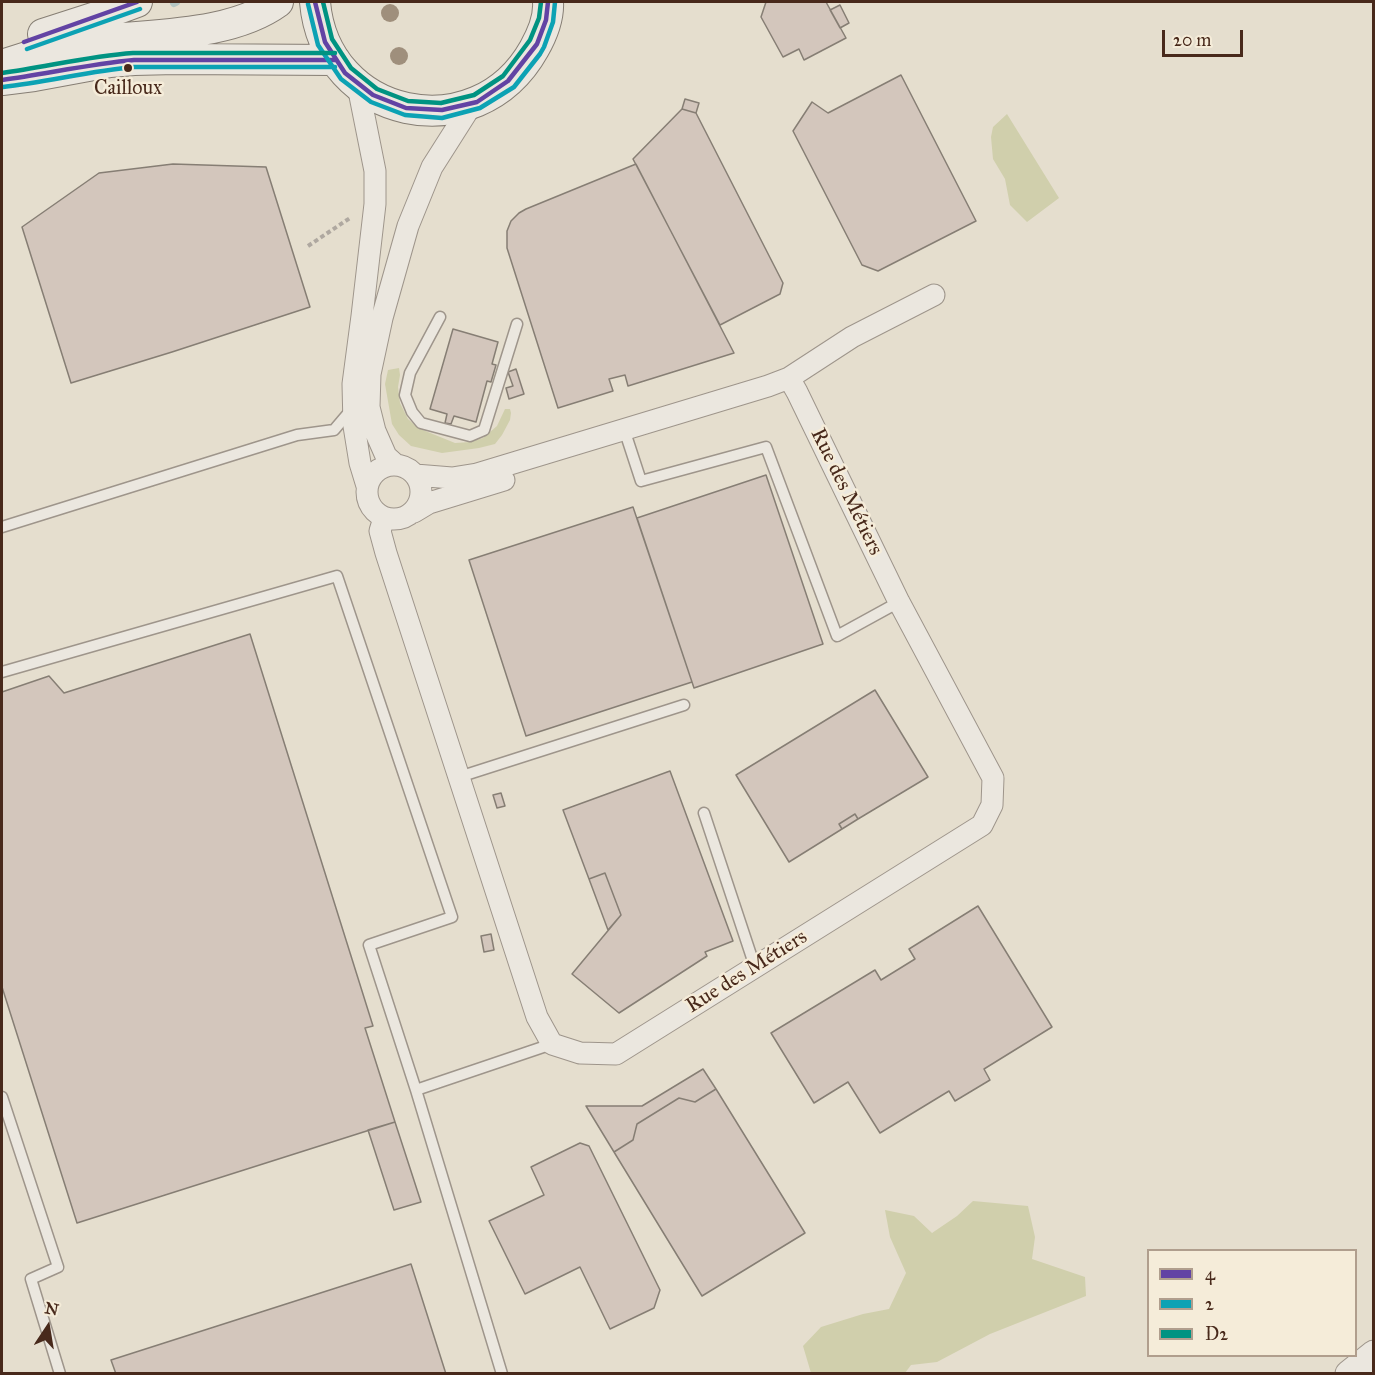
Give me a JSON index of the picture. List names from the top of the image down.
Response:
{
  "streets": {
    "street": ["Rue des Métiers"]
  },
  "places": ["Cailloux"],
  "lines": ["transit line 4", "transit line 2", "transit line D2"],
  "legend": ["4", "2", "D2"],
  "scale_bar": "20 m",
  "north": "top"
}
